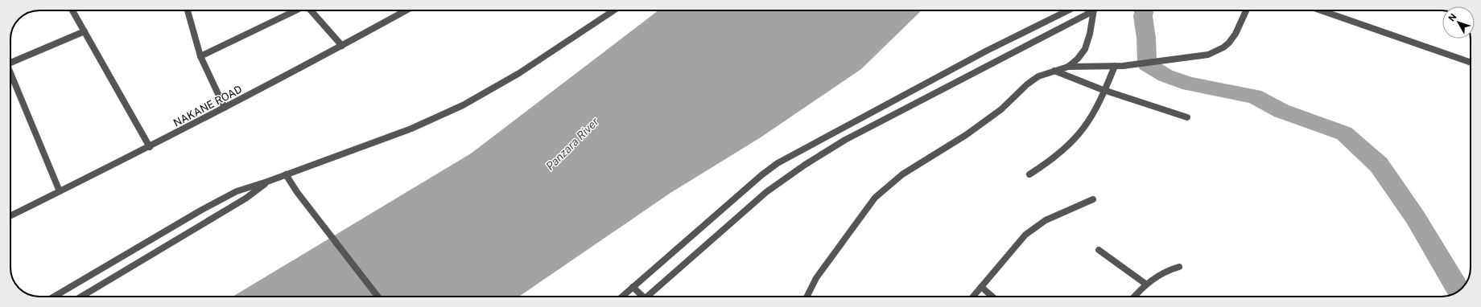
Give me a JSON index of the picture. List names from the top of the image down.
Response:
{
  "streets": {
    "street": ["NAKANE ROAD"]
  },
  "water": ["Panzara River"],
  "north": "top left"
}
